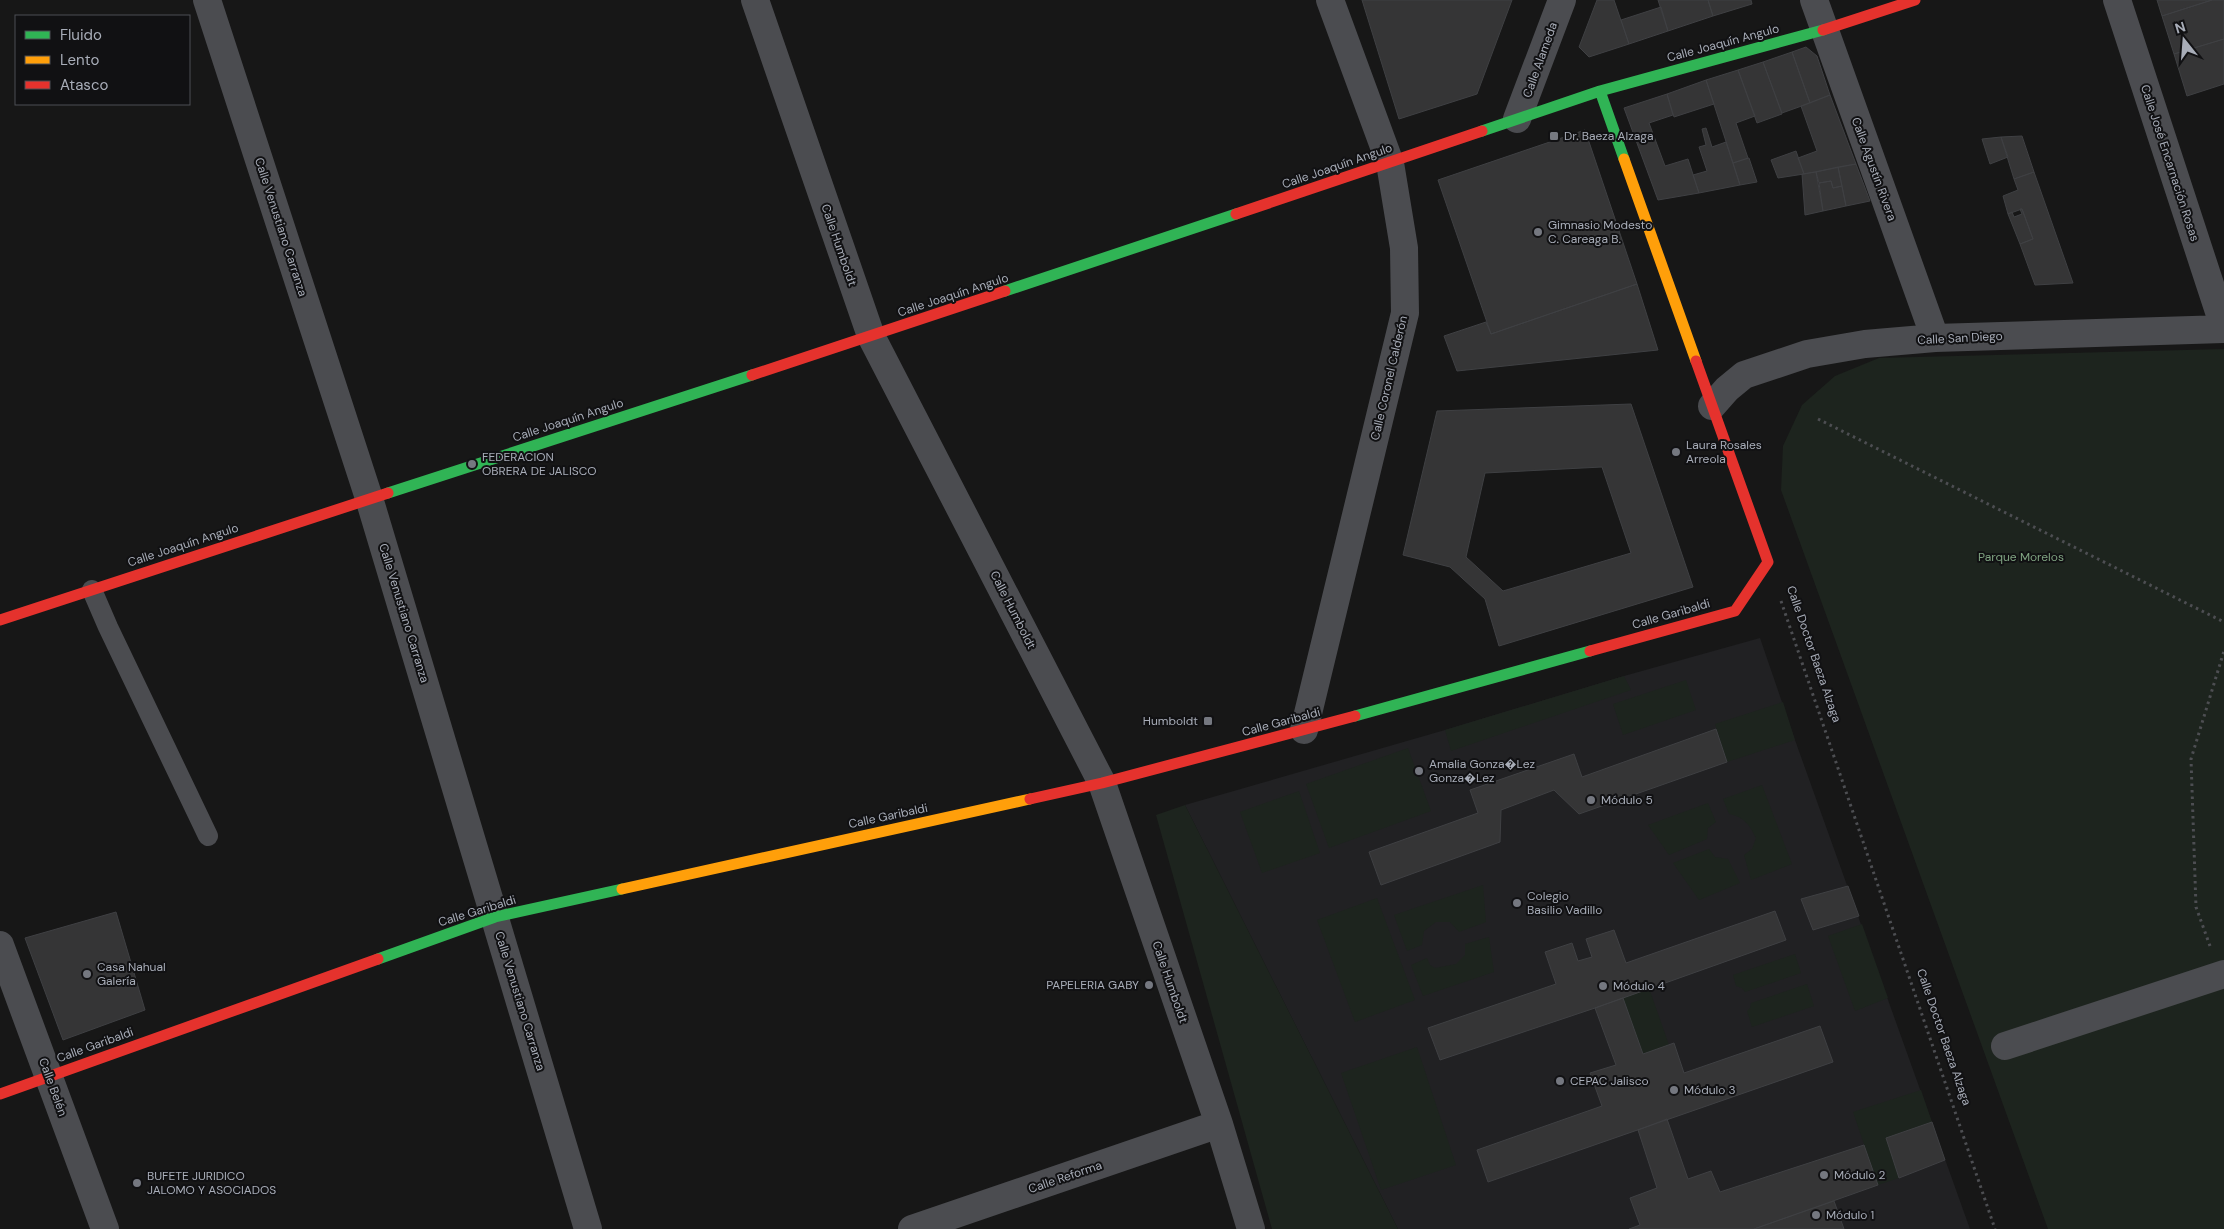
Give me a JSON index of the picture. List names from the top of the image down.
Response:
{
  "streets": {
    "street": [
      "Calle Joaquín Angulo",
      "Calle Alameda",
      "Calle José Encarnación Rosas",
      "Calle Agustín Rivera",
      "Calle Venustiano Carranza",
      "Calle Humboldt",
      "Calle San Diego",
      "Calle Coronel Calderón",
      "Calle Garibaldi",
      "Calle Belén",
      "Calle Reforma"
    ],
    "path": ["Calle Doctor Baeza Alzaga"]
  },
  "crossings": [
    ["Calle Joaquín Angulo", "Calle Alameda"],
    ["Calle Joaquín Angulo", "Calle Agustín Rivera"],
    ["Calle Joaquín Angulo", "Calle Venustiano Carranza"],
    ["Calle Joaquín Angulo", "Calle Humboldt"],
    ["Calle Joaquín Angulo", "Calle Coronel Calderón"],
    ["Calle José Encarnación Rosas", "Calle San Diego"],
    ["Calle Agustín Rivera", "Calle San Diego"],
    ["Calle Venustiano Carranza", "Calle Garibaldi"],
    ["Calle Humboldt", "Calle Garibaldi"],
    ["Calle Humboldt", "Calle Reforma"],
    ["Calle Coronel Calderón", "Calle Garibaldi"],
    ["Calle Garibaldi", "Calle Doctor Baeza Alzaga"],
    ["Calle Garibaldi", "Calle Belén"]
  ],
  "parks": ["Parque Morelos"],
  "places": {
    "transit": ["Dr. Baeza Alzaga", "Humboldt"],
    "other": [
      "Gimnasio Modesto C. Careaga B.",
      "Laura Rosales Arreola",
      "FEDERACION OBRERA DE JALISCO",
      "Amalia Gonza�Lez Gonza�Lez",
      "Módulo 5",
      "Colegio Basilio Vadillo",
      "Casa Nahual Galería",
      "PAPELERIA GABY",
      "Módulo 4",
      "CEPAC Jalisco",
      "Módulo 3",
      "Módulo 2",
      "BUFETE JURIDICO JALOMO Y ASOCIADOS",
      "Módulo 1"
    ]
  },
  "legend": ["Fluido", "Lento", "Atasco"],
  "north": "top"
}
